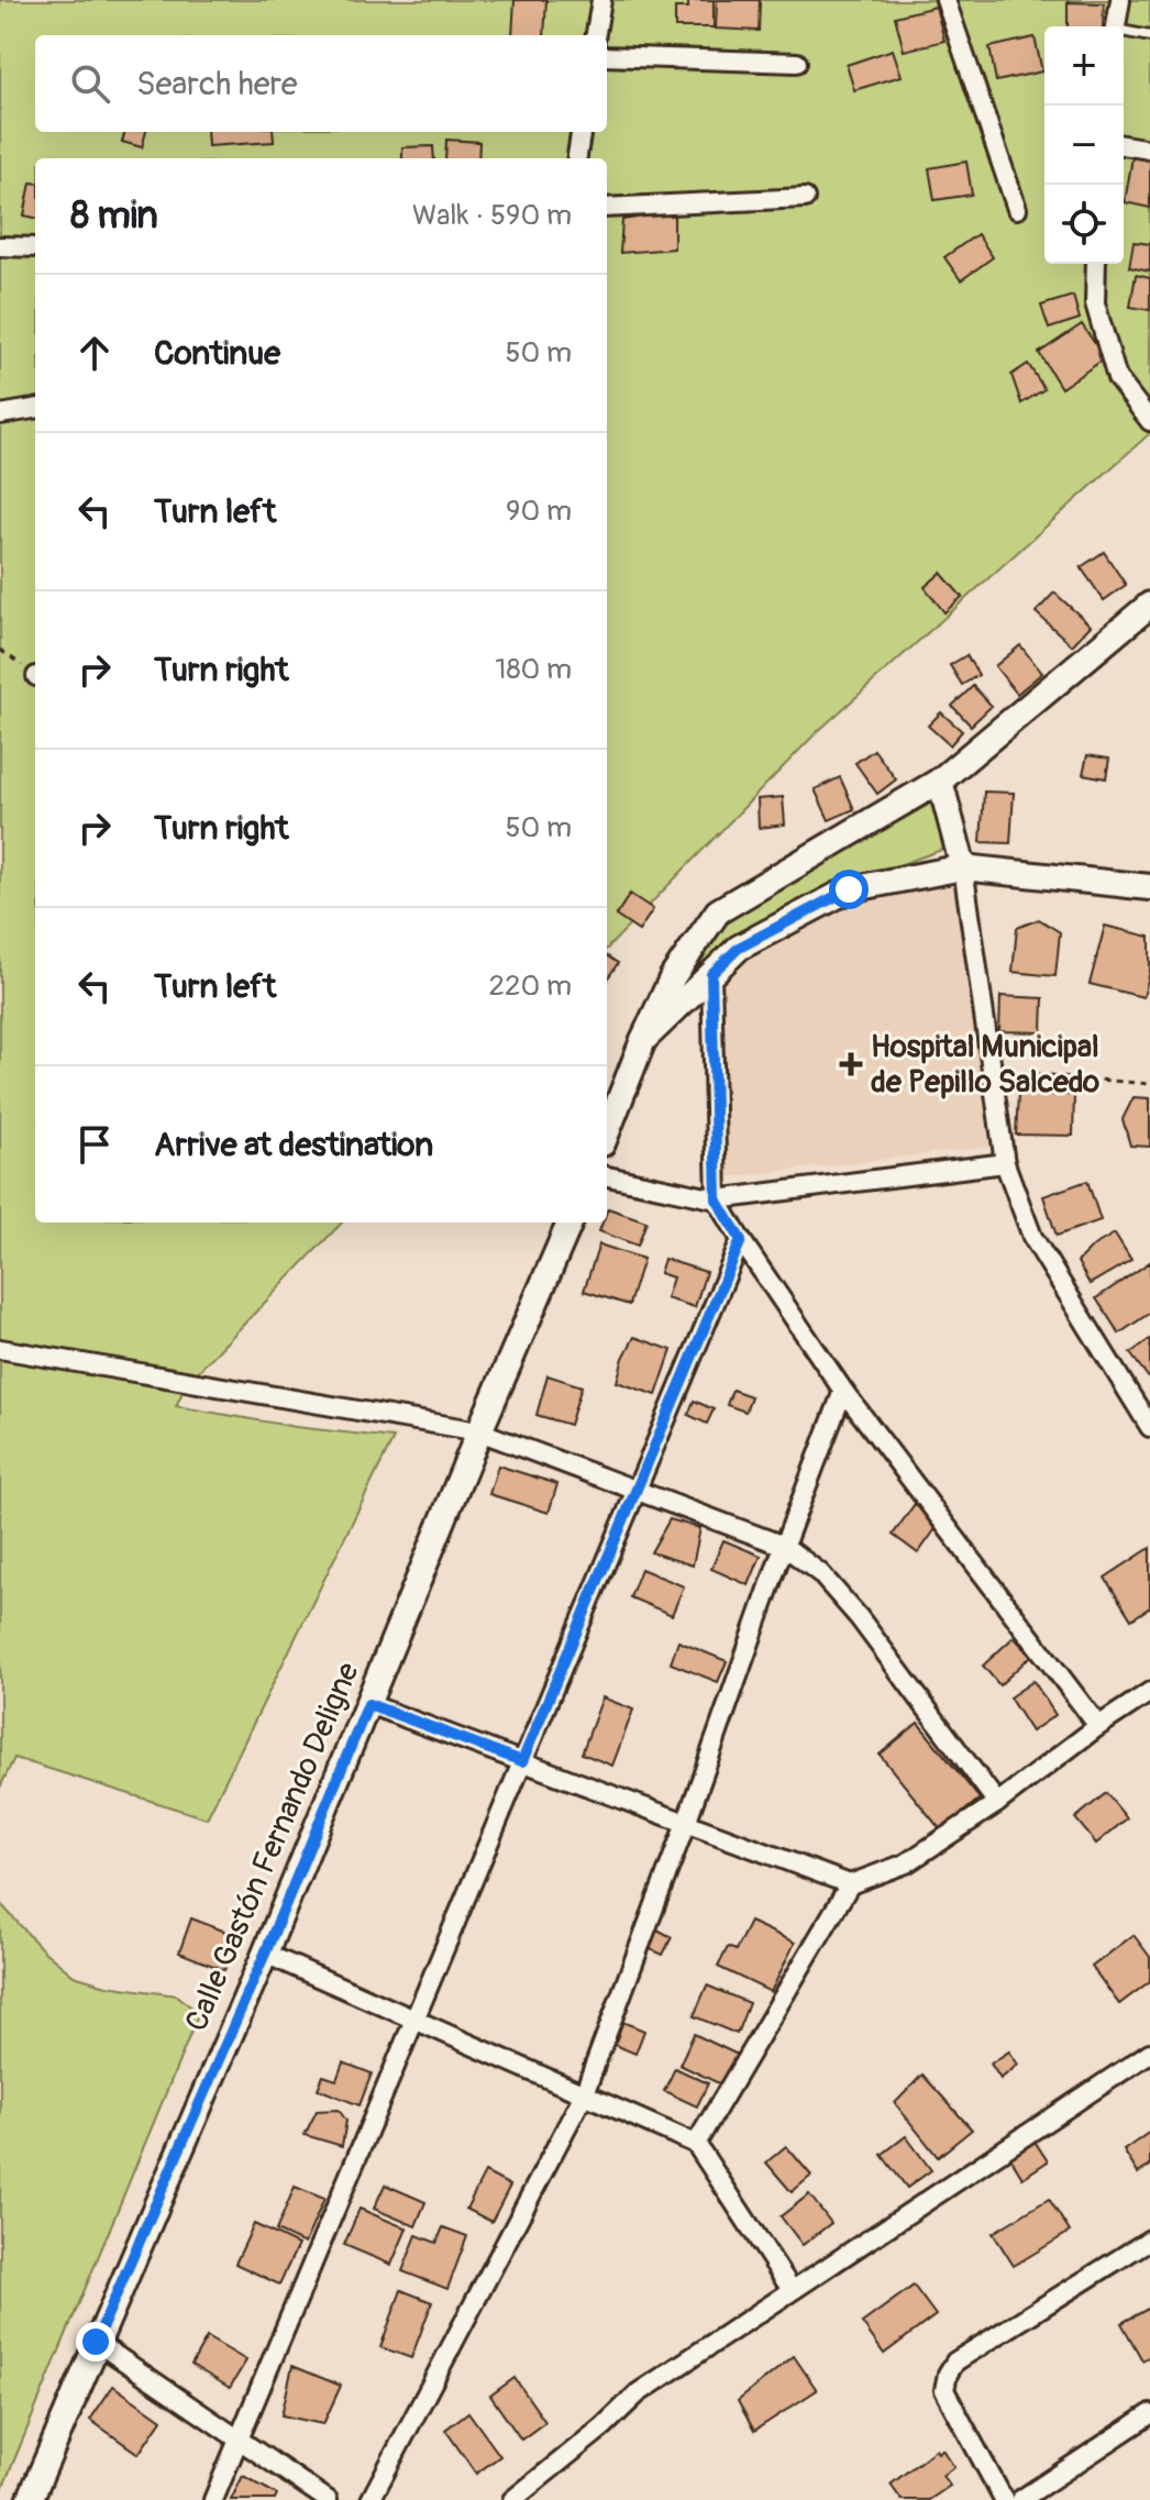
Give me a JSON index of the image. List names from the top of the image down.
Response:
{
  "streets": {
    "street": ["Calle Gastón Fernando Deligne"]
  },
  "places": {
    "health": ["Hospital Municipal de Pepillo Salcedo"]
  },
  "page": {
    "map_buttons": ["+", "−"],
    "search": "Search here",
    "heading": ["8 min", "Walk · 590 m"],
    "list": [
      ["Continue", "50 m"],
      ["Turn left", "90 m"],
      ["Turn right", "180 m"],
      ["Turn right", "50 m"],
      ["Turn left", "220 m"],
      "Arrive at destination"
    ]
  }
}
